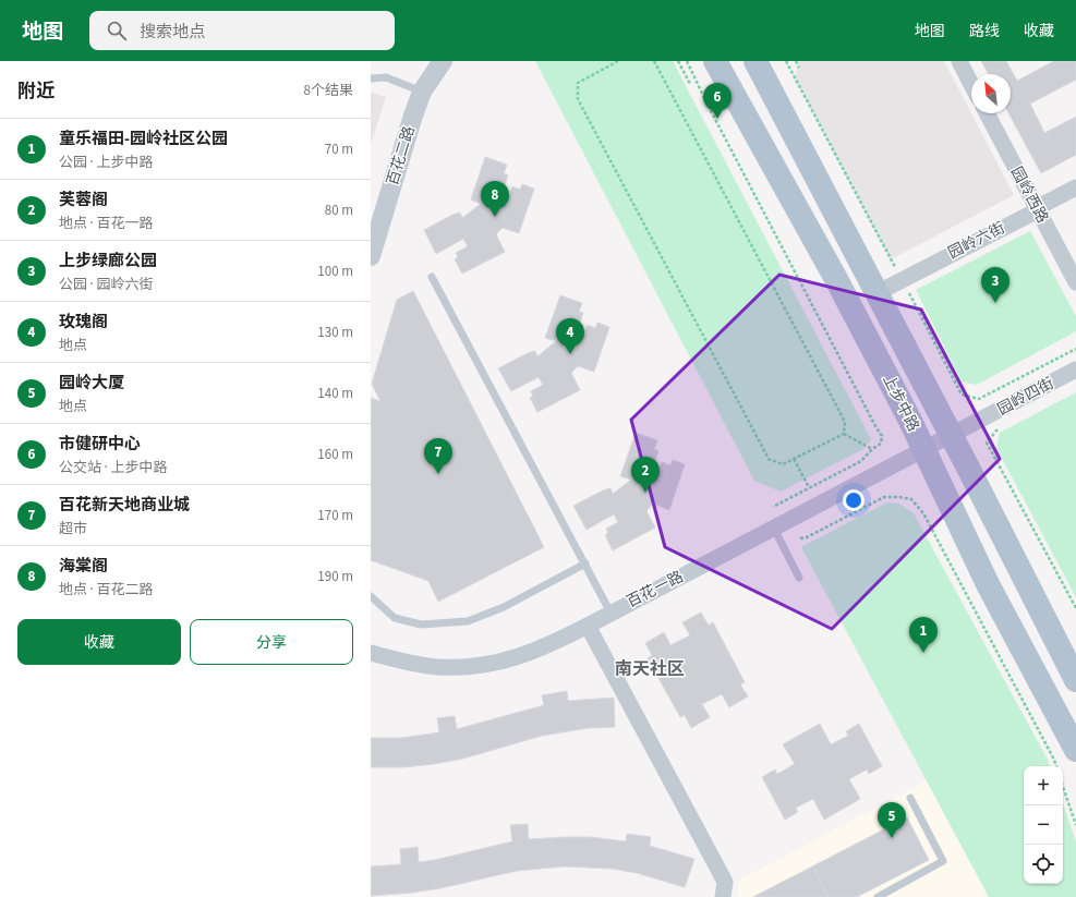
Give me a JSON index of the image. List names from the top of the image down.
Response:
{
  "streets": {
    "main road": ["上步中路"],
    "street": [
      "百花二路",
      "园岭西路",
      "园岭六街",
      "园岭四街",
      "百花一路"
    ]
  },
  "crossings": [
    ["园岭西路", "园岭六街"],
    ["园岭六街", "上步中路"],
    ["园岭四街", "上步中路"],
    ["园岭四街", "百花一路"],
    ["上步中路", "百花一路"]
  ],
  "districts": ["南天社区"],
  "north": "top left",
  "page": {
    "header": "地图",
    "search": "搜索地点",
    "nav": ["地图", "路线", "收藏"],
    "heading": ["附近", "8个结果"],
    "pins": [
      "6",
      "8",
      "3",
      "4",
      "7",
      "2",
      "1",
      "5"
    ],
    "list": [
      {
        "mark": "1",
        "name": "童乐福田-园岭社区公园",
        "note": "公园 · 上步中路",
        "value": "70 m"
      },
      {
        "mark": "2",
        "name": "芙蓉阁",
        "note": "地点 · 百花一路",
        "value": "80 m"
      },
      {
        "mark": "3",
        "name": "上步绿廊公园",
        "note": "公园 · 园岭六街",
        "value": "100 m"
      },
      {
        "mark": "4",
        "name": "玫瑰阁",
        "note": "地点",
        "value": "130 m"
      },
      {
        "mark": "5",
        "name": "园岭大厦",
        "note": "地点",
        "value": "140 m"
      },
      {
        "mark": "6",
        "name": "市健研中心",
        "note": "公交站 · 上步中路",
        "value": "160 m"
      },
      {
        "mark": "7",
        "name": "百花新天地商业城",
        "note": "超市",
        "value": "170 m"
      },
      {
        "mark": "8",
        "name": "海棠阁",
        "note": "地点 · 百花二路",
        "value": "190 m"
      }
    ],
    "buttons": ["收藏", "分享"],
    "map_buttons": ["+", "−"]
  }
}
